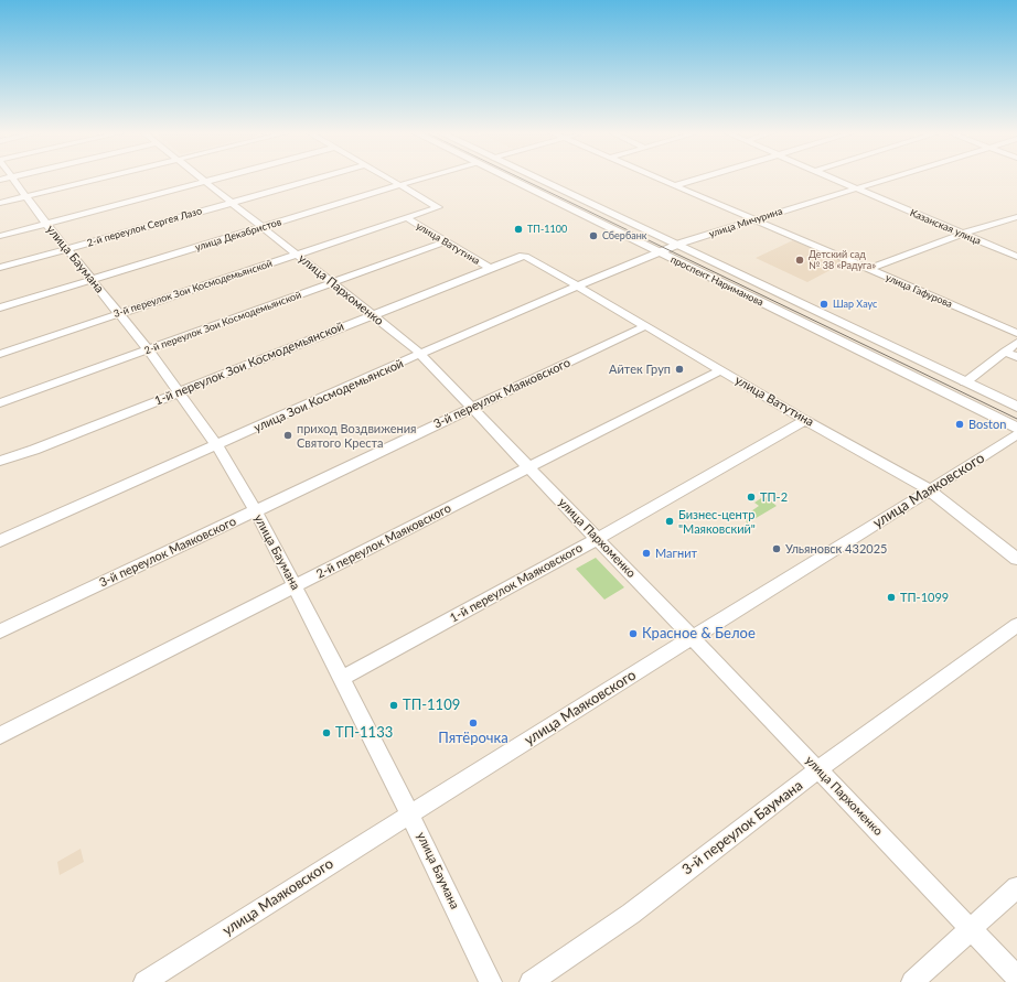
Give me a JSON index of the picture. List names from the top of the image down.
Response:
{
  "streets": {
    "main road": ["проспект Нариманова"],
    "street": [
      "улица Мичурина",
      "2-й переулок Сергея Лазо",
      "Казанская улица",
      "улица Декабристов",
      "улица Ватутина",
      "улица Баумана",
      "3-й переулок Зои Космодемьянской",
      "улица Пархоменко",
      "улица Гафурова",
      "2-й переулок Зои Космодемьянской",
      "1-й переулок Зои Космодемьянской",
      "3-й переулок Маяковского",
      "улица Зои Космодемьянской",
      "улица Маяковского",
      "2-й переулок Маяковского",
      "1-й переулок Маяковского",
      "3-й переулок Баумана"
    ]
  },
  "crossings": [
    ["улица Мичурина", "Казанская улица"],
    ["улица Мичурина", "проспект Нариманова"],
    ["улица Мичурина", "улица Гафурова"],
    ["улица Мичурина", "улица Зои Космодемьянской"],
    ["2-й переулок Сергея Лазо", "улица Баумана"],
    ["2-й переулок Сергея Лазо", "улица Пархоменко"],
    ["улица Декабристов", "улица Баумана"],
    ["улица Декабристов", "3-й переулок Зои Космодемьянской"],
    ["улица Декабристов", "улица Пархоменко"],
    ["улица Ватутина", "3-й переулок Зои Космодемьянской"],
    ["улица Ватутина", "2-й переулок Зои Космодемьянской"],
    ["улица Ватутина", "1-й переулок Зои Космодемьянской"],
    ["улица Ватутина", "3-й переулок Маяковского"],
    ["улица Ватутина", "улица Зои Космодемьянской"],
    ["улица Ватутина", "улица Маяковского"],
    ["улица Ватутина", "2-й переулок Маяковского"],
    ["улица Ватутина", "1-й переулок Маяковского"],
    ["улица Баумана", "3-й переулок Зои Космодемьянской"],
    ["улица Баумана", "2-й переулок Зои Космодемьянской"],
    ["улица Баумана", "1-й переулок Зои Космодемьянской"],
    ["улица Баумана", "3-й переулок Маяковского"],
    ["улица Баумана", "улица Зои Космодемьянской"],
    ["улица Баумана", "улица Маяковского"],
    ["улица Баумана", "2-й переулок Маяковского"],
    ["улица Баумана", "1-й переулок Маяковского"],
    ["проспект Нариманова", "улица Зои Космодемьянской"],
    ["3-й переулок Зои Космодемьянской", "улица Пархоменко"],
    ["улица Пархоменко", "2-й переулок Зои Космодемьянской"],
    ["улица Пархоменко", "1-й переулок Зои Космодемьянской"],
    ["улица Пархоменко", "3-й переулок Маяковского"],
    ["улица Пархоменко", "улица Зои Космодемьянской"],
    ["улица Пархоменко", "улица Маяковского"],
    ["улица Пархоменко", "2-й переулок Маяковского"],
    ["улица Пархоменко", "1-й переулок Маяковского"],
    ["улица Пархоменко", "3-й переулок Баумана"]
  ],
  "places": [
    "ТП-1100",
    "Сбербанк",
    "Детский сад № 38 «Радуга»",
    "Шар Хаус",
    "Айтек Груп",
    "Boston",
    "приход Воздвижения Святого Креста",
    "ТП-2",
    "Бизнес-центр \"Маяковский\"",
    "Ульяновск 432025",
    "Магнит",
    "ТП-1099",
    "Красное & Белое",
    "ТП-1109",
    "Пятёрочка",
    "ТП-1133"
  ]
}
